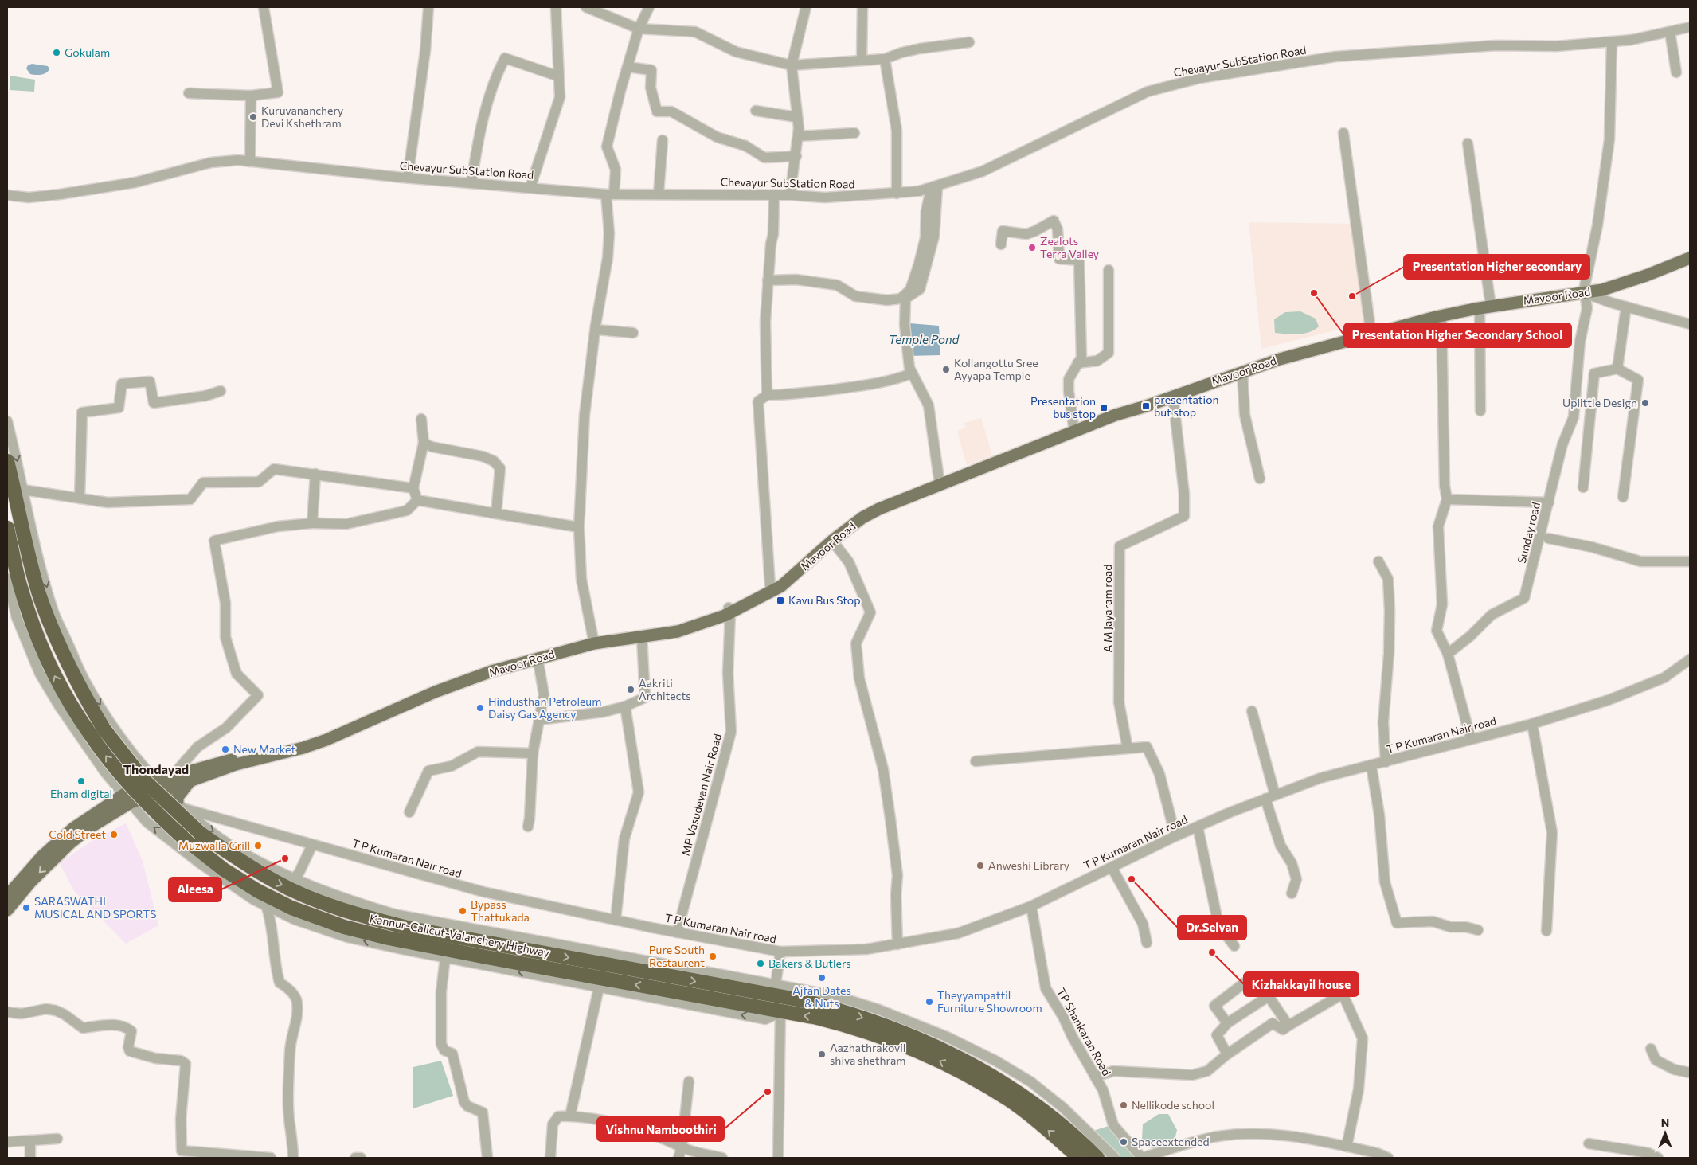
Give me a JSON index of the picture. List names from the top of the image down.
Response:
{
  "streets": {
    "highway": ["Kannur-Calicut-Valanchery Highway"],
    "main road": ["Mavoor Road"],
    "street": [
      "Chevayur SubStation Road",
      "Sunday road",
      "A M Jayaram road",
      "T P Kumaran Nair road",
      "MP Vasudevan Nair Road",
      "TP Shankaran Road"
    ]
  },
  "crossings": [
    ["Chevayur SubStation Road", "Sunday road"],
    ["Mavoor Road", "Sunday road"],
    ["Mavoor Road", "A M Jayaram road"],
    ["Mavoor Road", "MP Vasudevan Nair Road"],
    ["T P Kumaran Nair road", "MP Vasudevan Nair Road"],
    ["T P Kumaran Nair road", "TP Shankaran Road"]
  ],
  "districts": ["Thondayad"],
  "water": ["Temple Pond"],
  "places": {
    "other": [
      "Gokulam",
      "Kuruvananchery Devi Kshethram",
      "Zealots Terra Valley",
      "Presentation Higher Secondary School",
      "Presentation Higher secondary",
      "Kollangottu Sree Ayyapa Temple",
      "Uplittle Design",
      "Aakriti Architects",
      "Hindusthan Petroleum Daisy Gas Agency",
      "New Market",
      "Eham digital",
      "Cold Street",
      "Muzwalla Grill",
      "Aleesa",
      "Anweshi Library",
      "Dr.Selvan",
      "SARASWATHI MUSICAL AND SPORTS",
      "Bypass Thattukada",
      "Kizhakkayil house",
      "Pure South Restaurent",
      "Bakers & Butlers",
      "Ajfan Dates & Nuts",
      "Theyyampattil Furniture Showroom",
      "Aazhathrakovil shiva shethram",
      "Vishnu Namboothiri",
      "Nellikode school",
      "Spaceextended"
    ],
    "transit": ["presentation but stop", "Presentation bus stop", "Kavu Bus Stop"]
  },
  "north": "top"
}
